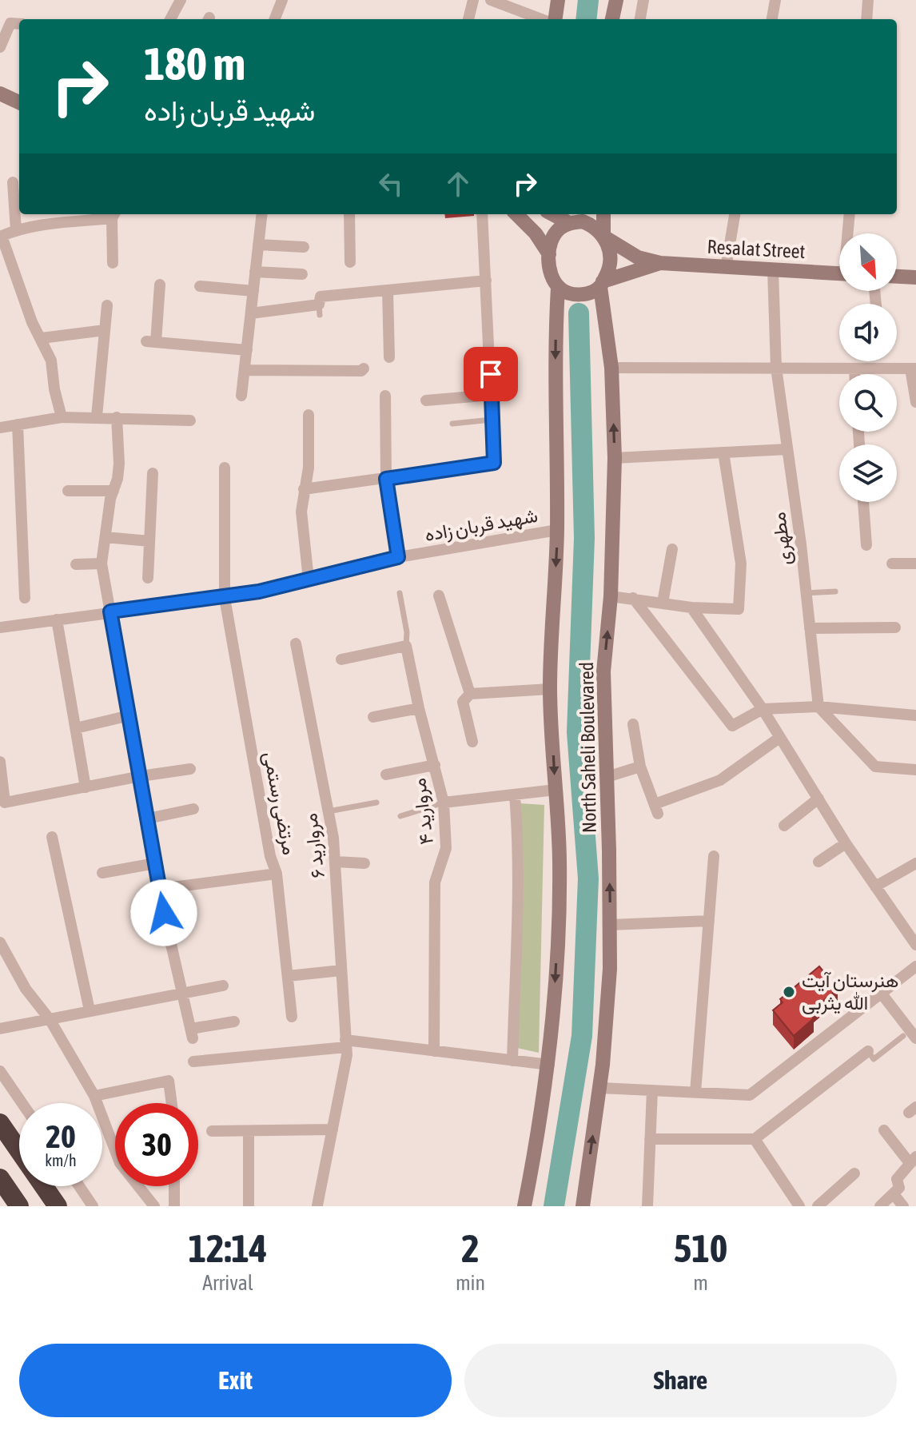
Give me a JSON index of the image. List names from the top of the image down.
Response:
{
  "streets": {
    "main road": ["Resalat Street", "North Saheli Boulevared"],
    "street": [
      "شهید قربان زاده",
      "مطهری",
      "مرتضی رستمی",
      "مروارید ۴",
      "مروارید ۶"
    ]
  },
  "crossings": [
    ["Resalat Street", "مطهری"],
    ["شهید قربان زاده", "North Saheli Boulevared"],
    ["شهید قربان زاده", "مرتضی رستمی"]
  ],
  "places": ["هنرستان آیت الله یثربی"],
  "north": "bottom right",
  "page": {
    "turn": ["180 m", "شهید قربان زاده"],
    "speed": "20 km/h",
    "limit": "30",
    "eta": [
      "12:14",
      "Arrival",
      "2",
      "min",
      "510",
      "m"
    ],
    "buttons": ["Exit", "Share"]
  }
}
